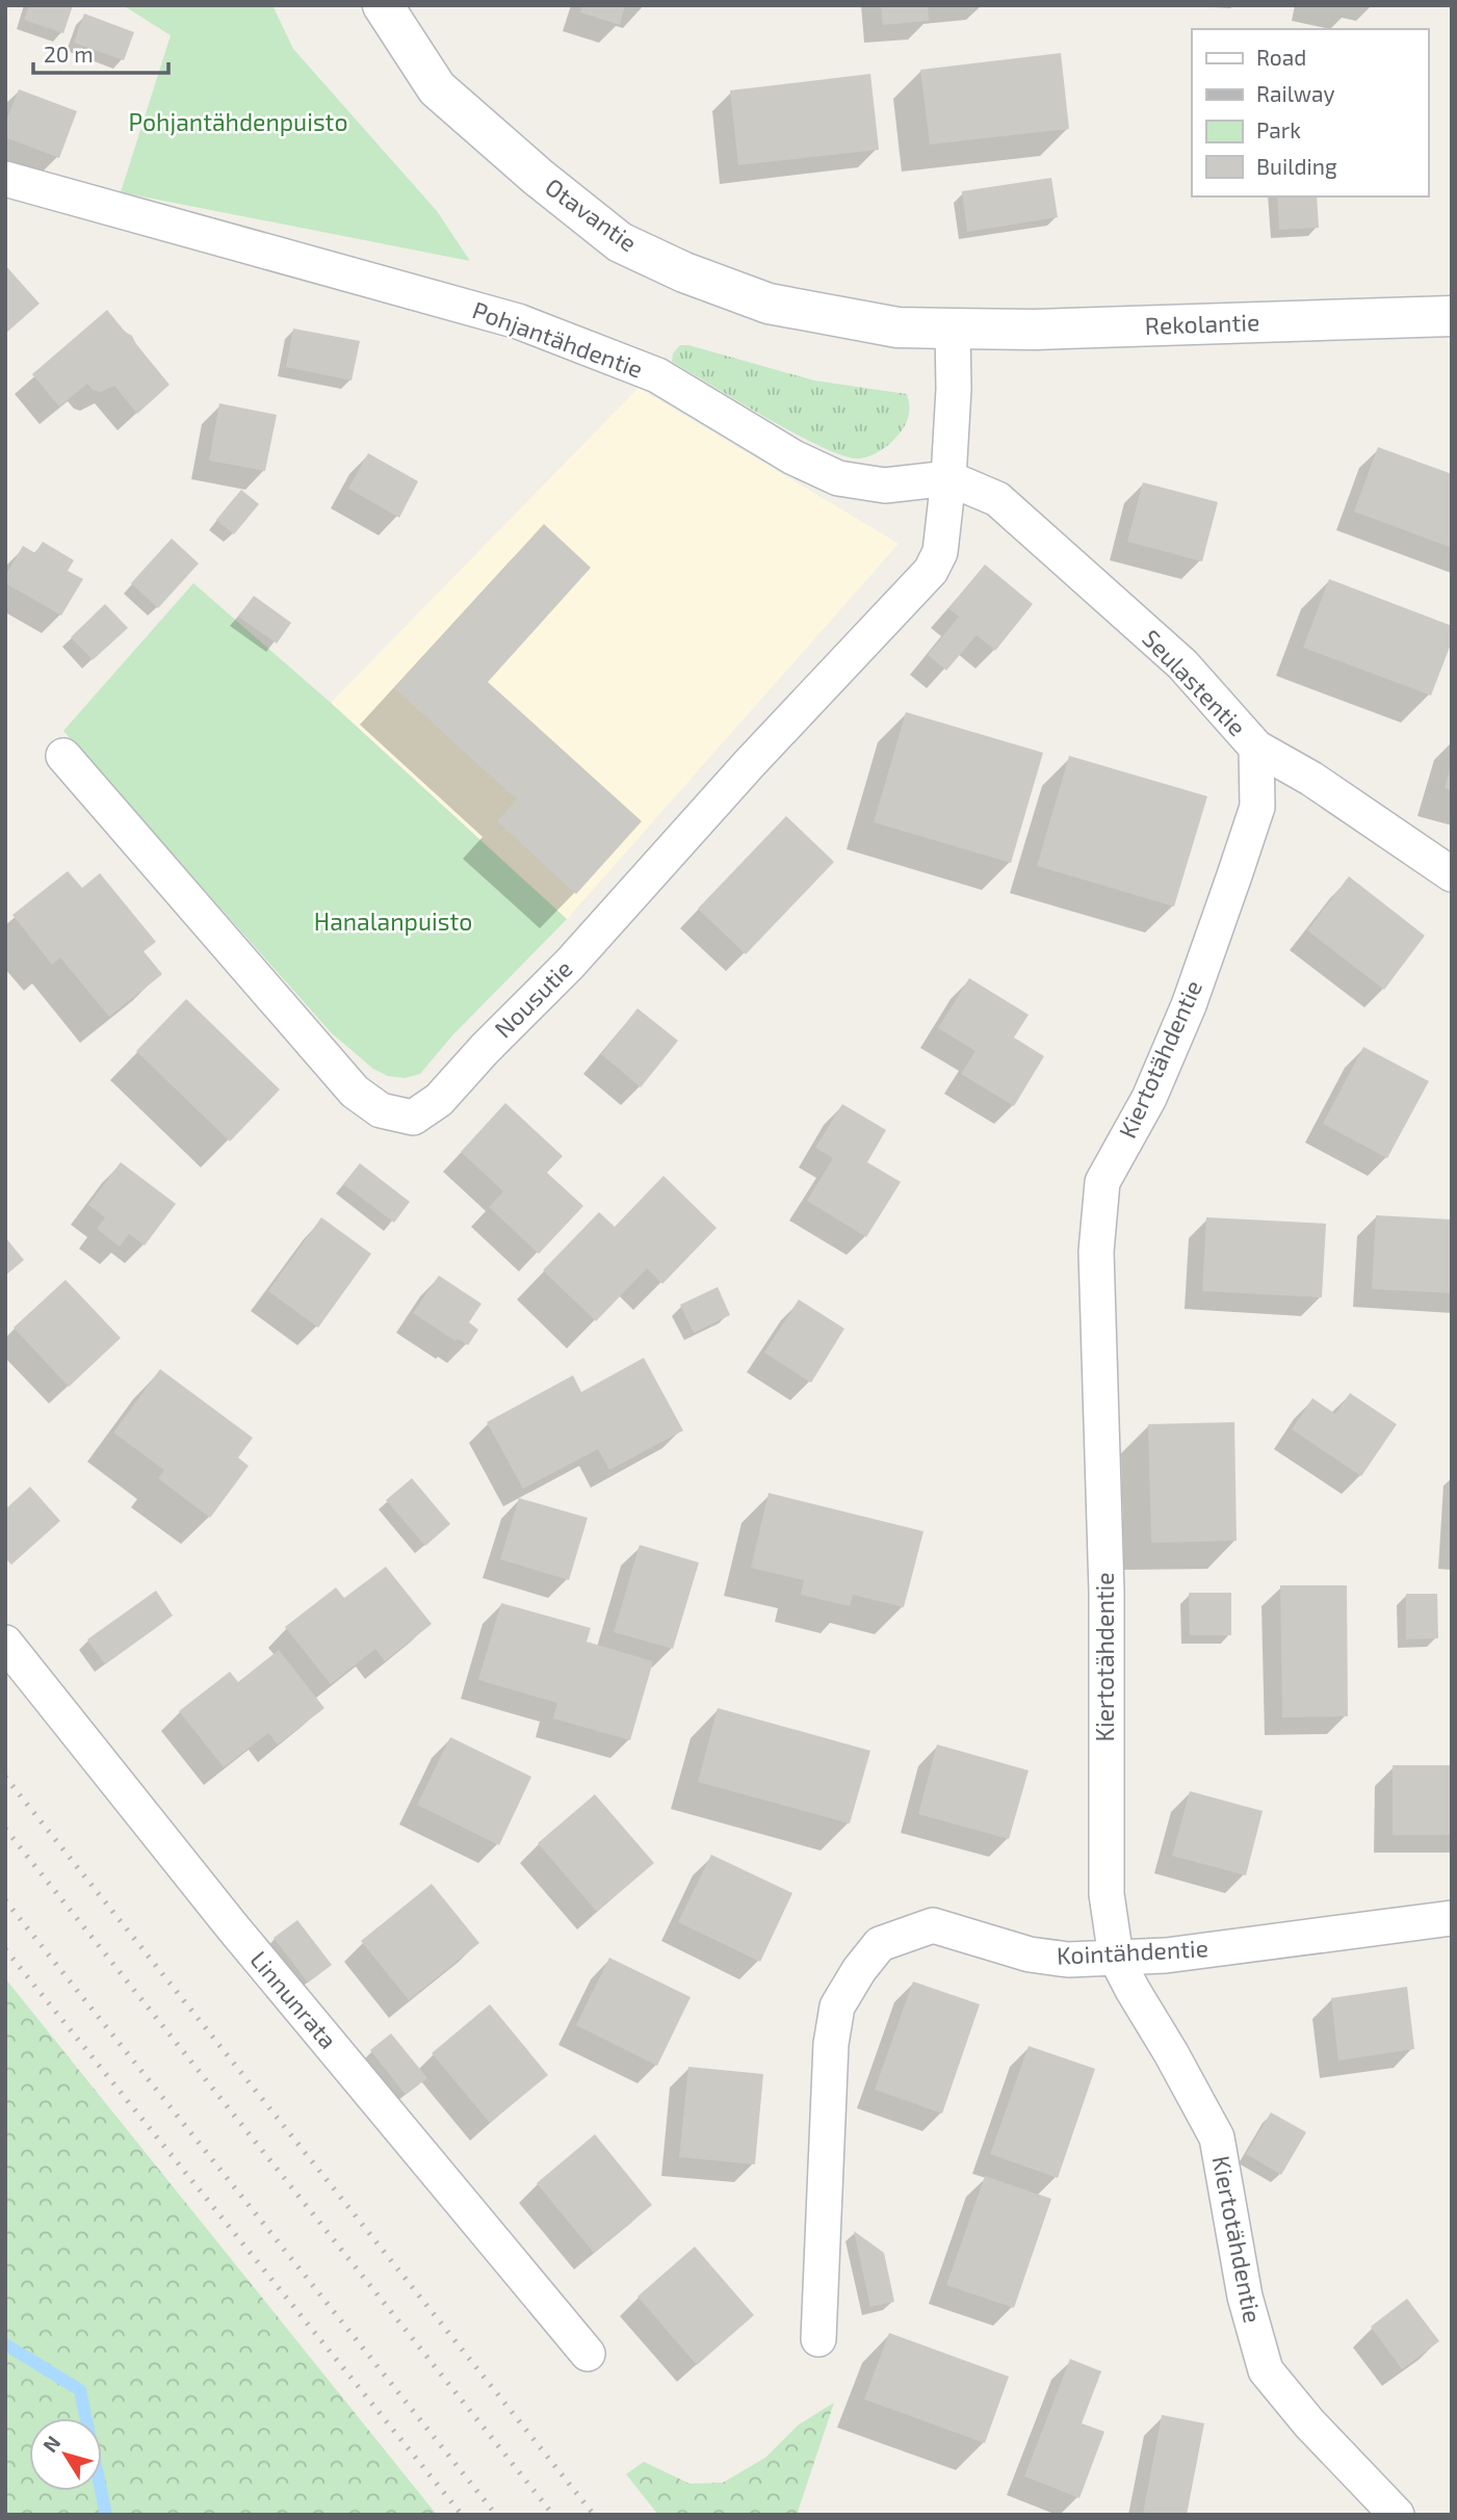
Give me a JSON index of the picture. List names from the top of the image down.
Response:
{
  "streets": {
    "main road": ["Otavantie", "Rekolantie"],
    "street": [
      "Pohjantähdentie",
      "Seulastentie",
      "Nousutie",
      "Kiertotähdentie",
      "Kointähdentie",
      "Linnunrata"
    ]
  },
  "crossings": [
    ["Otavantie", "Rekolantie"],
    ["Pohjantähdentie", "Seulastentie"],
    ["Pohjantähdentie", "Nousutie"],
    ["Seulastentie", "Nousutie"],
    ["Seulastentie", "Kiertotähdentie"],
    ["Kiertotähdentie", "Kointähdentie"]
  ],
  "parks": ["Pohjantähdenpuisto", "Hanalanpuisto"],
  "legend": [
    "Road",
    "Railway",
    "Park",
    "Building"
  ],
  "scale_bar": "20 m",
  "north": "top left"
}
